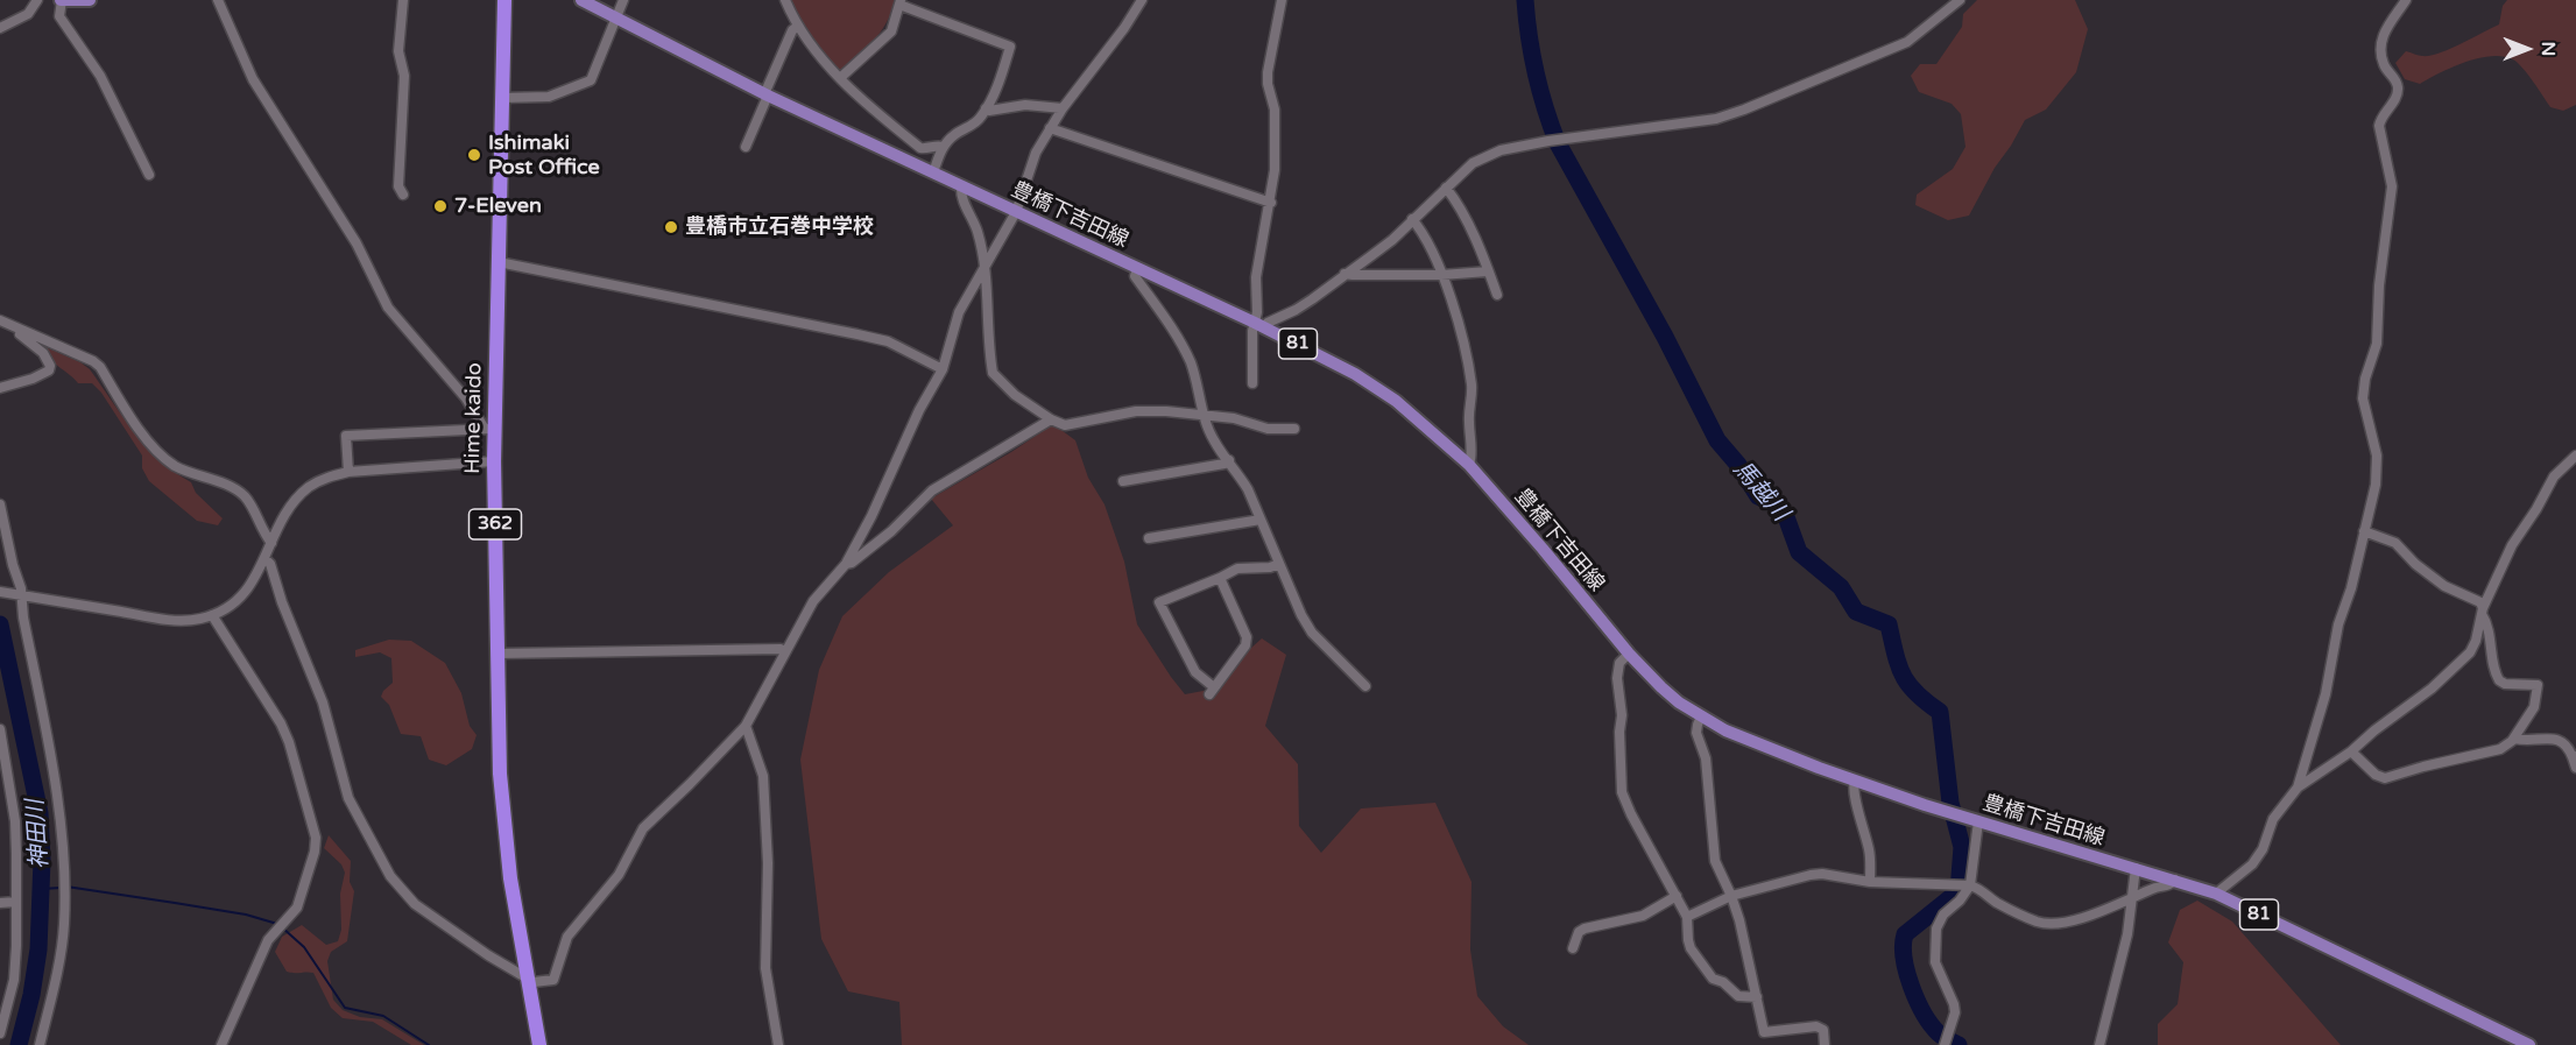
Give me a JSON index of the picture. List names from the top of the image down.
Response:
{
  "streets": {
    "highway": ["Hime kaido", "362"],
    "main road": ["豊橋下吉田線", "81"]
  },
  "water": ["馬越川", "神田川"],
  "places": ["Ishimaki Post Office", "7-Eleven", "豊橋市立石巻中学校"],
  "north": "right"
}
